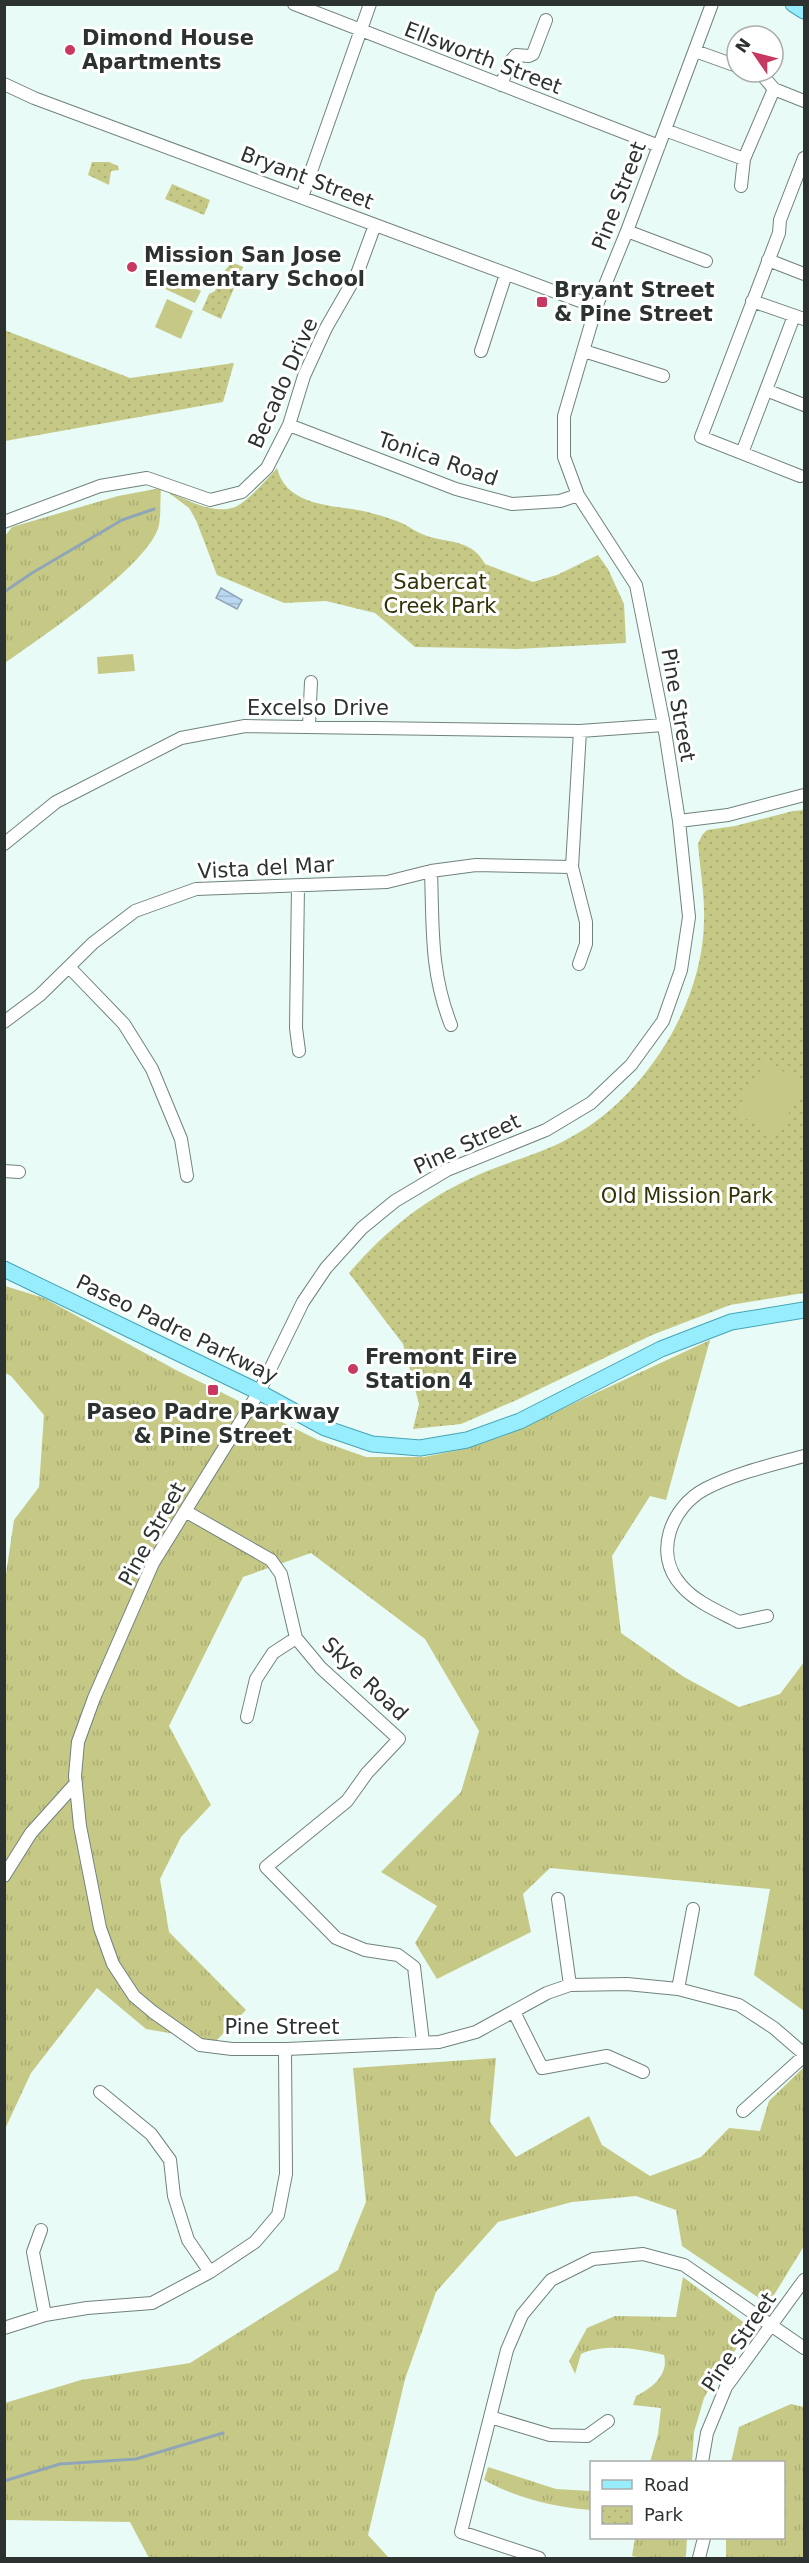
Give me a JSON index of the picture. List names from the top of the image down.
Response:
{
  "streets": {
    "main road": ["Paseo Padre Parkway"],
    "street": [
      "Ellsworth Street",
      "Bryant Street",
      "Pine Street",
      "Becado Drive",
      "Tonica Road",
      "Excelso Drive",
      "Vista del Mar",
      "Skye Road"
    ]
  },
  "crossings": [
    ["Ellsworth Street", "Pine Street"],
    ["Bryant Street", "Pine Street"],
    ["Bryant Street", "Becado Drive"],
    ["Pine Street", "Tonica Road"],
    ["Pine Street", "Excelso Drive"],
    ["Pine Street", "Paseo Padre Parkway"],
    ["Pine Street", "Skye Road"],
    ["Becado Drive", "Tonica Road"]
  ],
  "parks": ["Sabercat Creek Park", "Old Mission Park"],
  "places": {
    "other": ["Dimond House Apartments", "Mission San Jose Elementary School", "Fremont Fire Station 4"],
    "transit": ["Bryant Street & Pine Street", "Paseo Padre Parkway & Pine Street"]
  },
  "legend": ["Road", "Park"],
  "north": "top left"
}
